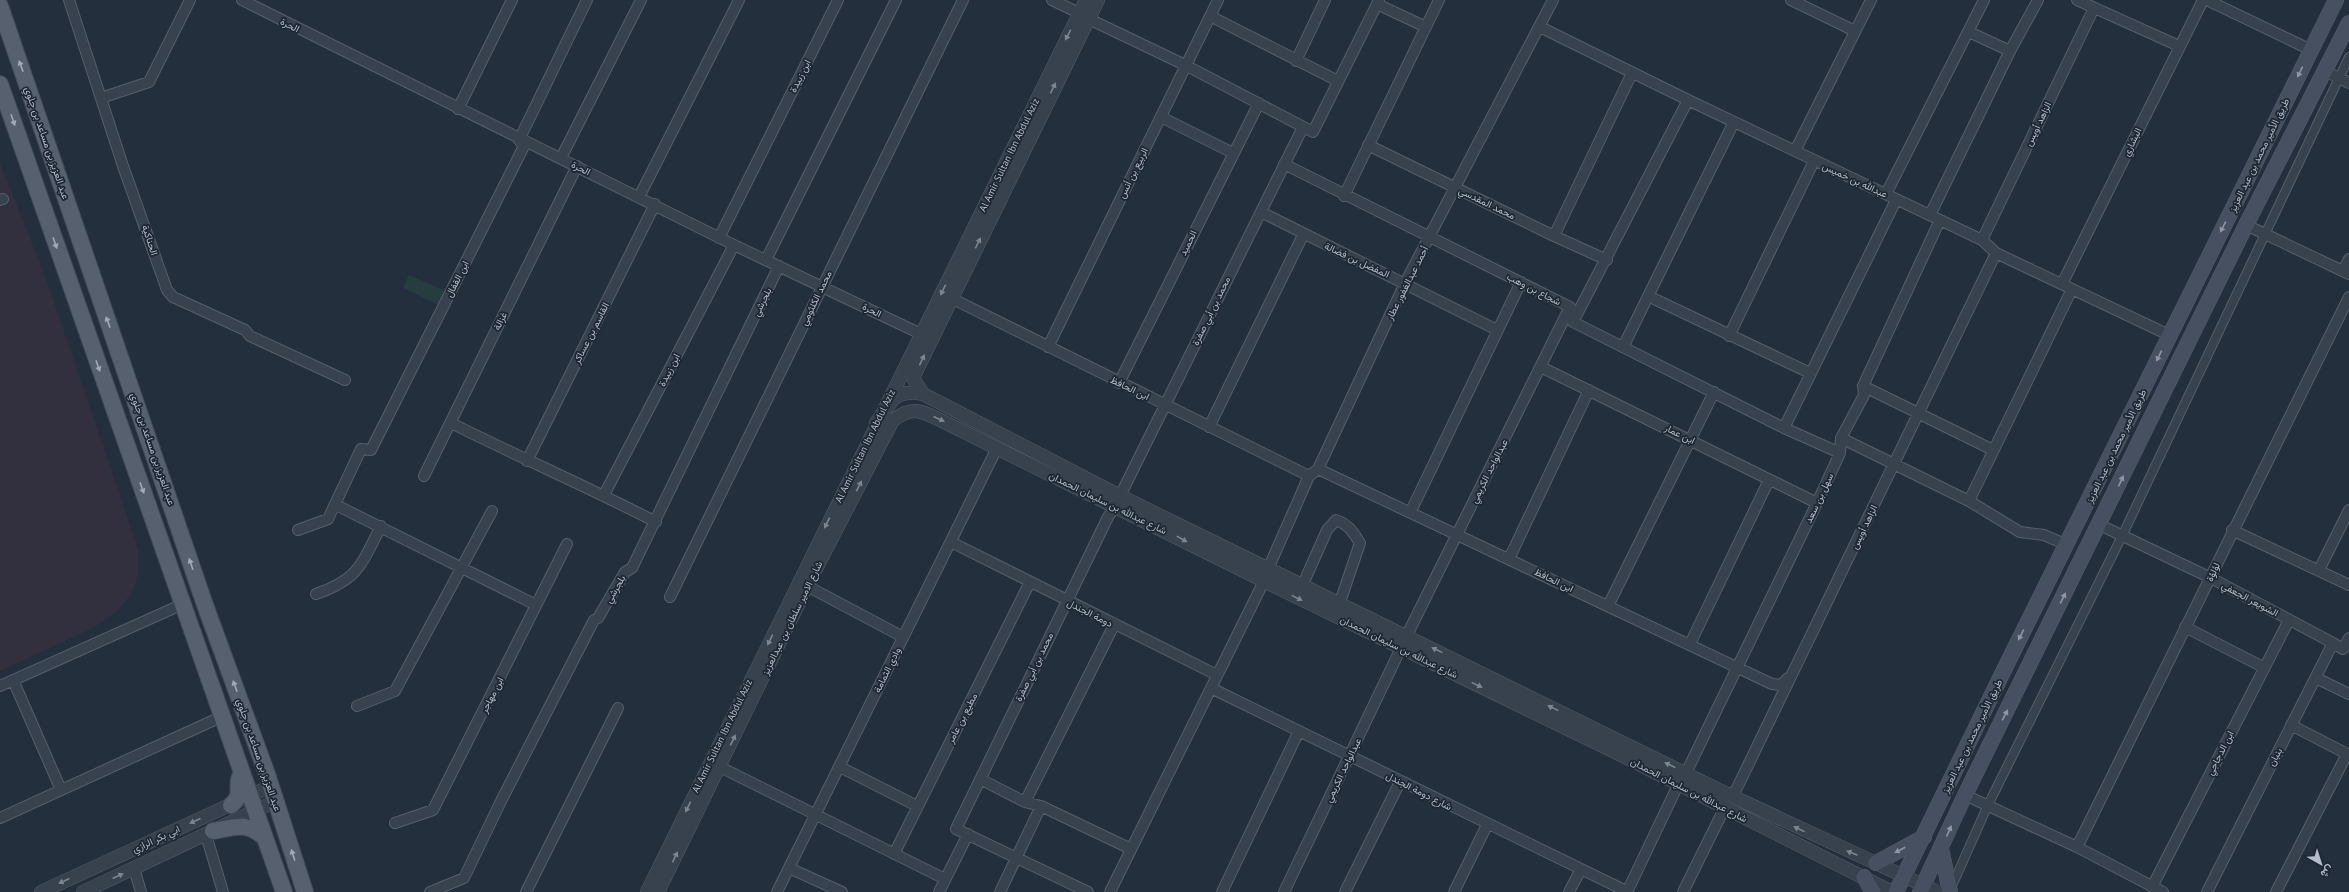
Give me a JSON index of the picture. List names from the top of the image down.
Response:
{
  "streets": {
    "main road": ["عبد العزيز بن مساعد بن جلوي", "طريق الأمير محمد بن عبد العزيز"],
    "street": [
      "الحرة",
      "ابن زبيدة",
      "الزاهد أويس",
      "البشاري",
      "Al Amir Sultan Ibn Abdul Aziz",
      "الربيع بن أنس",
      "عبدالله بن خميس",
      "محمد المقدسي",
      "الحناكية",
      "الحميد",
      "المفضل بن فضالة",
      "ابن القفال",
      "أحمد عبدالغفور عطار",
      "شجاع بن وهب",
      "محمد الكلثومي",
      "بلجرشي",
      "محمد بن أبي صفرة",
      "غزالة",
      "القاسم بن عساكر",
      "ابن الحافظ",
      "ابن عمار",
      "عبدالواحد الكريمي",
      "سهل بن سعد",
      "شارع عبدالله بن سليمان الحمدان",
      "لؤلؤة",
      "الشويعر الجعفي",
      "دومة الجندل",
      "شارع الامير سلطان بن عبدالعزيز",
      "وادي الثمامة",
      "ابن مهاجر",
      "مطيع بن عامر",
      "ابن الدجاجي",
      "بنبان",
      "شارع دومة الجندل",
      "ابي بكر الرازي"
    ]
  },
  "crossings": [
    ["الحرة", "ابن زبيدة"],
    ["الحرة", "Al Amir Sultan Ibn Abdul Aziz"],
    ["الحرة", "ابن القفال"],
    ["الحرة", "محمد الكلثومي"],
    ["الحرة", "بلجرشي"],
    ["الحرة", "غزالة"],
    ["الحرة", "القاسم بن عساكر"],
    ["الزاهد أويس", "عبدالله بن خميس"],
    ["الزاهد أويس", "ابن الحافظ"],
    ["الزاهد أويس", "شارع عبدالله بن سليمان الحمدان"],
    ["البشاري", "عبدالله بن خميس"],
    ["عبد العزيز بن مساعد بن جلوي", "ابي بكر الرازي"],
    ["Al Amir Sultan Ibn Abdul Aziz", "ابن الحافظ"],
    ["Al Amir Sultan Ibn Abdul Aziz", "شارع عبدالله بن سليمان الحمدان"],
    ["Al Amir Sultan Ibn Abdul Aziz", "شارع الامير سلطان بن عبدالعزيز"],
    ["طريق الأمير محمد بن عبد العزيز", "عبدالله بن خميس"],
    ["طريق الأمير محمد بن عبد العزيز", "شارع عبدالله بن سليمان الحمدان"],
    ["طريق الأمير محمد بن عبد العزيز", "الشويعر الجعفي"],
    ["الربيع بن أنس", "ابن الحافظ"],
    ["عبدالله بن خميس", "أحمد عبدالغفور عطار"],
    ["عبدالله بن خميس", "سهل بن سعد"],
    ["محمد المقدسي", "أحمد عبدالغفور عطار"],
    ["الحميد", "ابن الحافظ"],
    ["المفضل بن فضالة", "أحمد عبدالغفور عطار"],
    ["المفضل بن فضالة", "محمد بن أبي صفرة"],
    ["أحمد عبدالغفور عطار", "شجاع بن وهب"],
    ["أحمد عبدالغفور عطار", "ابن الحافظ"],
    ["أحمد عبدالغفور عطار", "شارع عبدالله بن سليمان الحمدان"],
    ["شجاع بن وهب", "محمد بن أبي صفرة"],
    ["شجاع بن وهب", "عبدالواحد الكريمي"],
    ["محمد بن أبي صفرة", "ابن الحافظ"],
    ["محمد بن أبي صفرة", "شارع عبدالله بن سليمان الحمدان"],
    ["محمد بن أبي صفرة", "دومة الجندل"],
    ["ابن الحافظ", "عبدالواحد الكريمي"],
    ["ابن الحافظ", "سهل بن سعد"],
    ["ابن عمار", "عبدالواحد الكريمي"],
    ["ابن عمار", "سهل بن سعد"],
    ["عبدالواحد الكريمي", "شارع عبدالله بن سليمان الحمدان"],
    ["عبدالواحد الكريمي", "شارع دومة الجندل"],
    ["سهل بن سعد", "شارع عبدالله بن سليمان الحمدان"],
    ["شارع عبدالله بن سليمان الحمدان", "وادي الثمامة"],
    ["لؤلؤة", "الشويعر الجعفي"],
    ["الشويعر الجعفي", "ابن الدجاجي"],
    ["الشويعر الجعفي", "بنبان"],
    ["دومة الجندل", "وادي الثمامة"],
    ["دومة الجندل", "مطيع بن عامر"]
  ],
  "one_way": ["شارع الامير سلطان بن عبدالعزيز"],
  "north": "bottom right"
}
